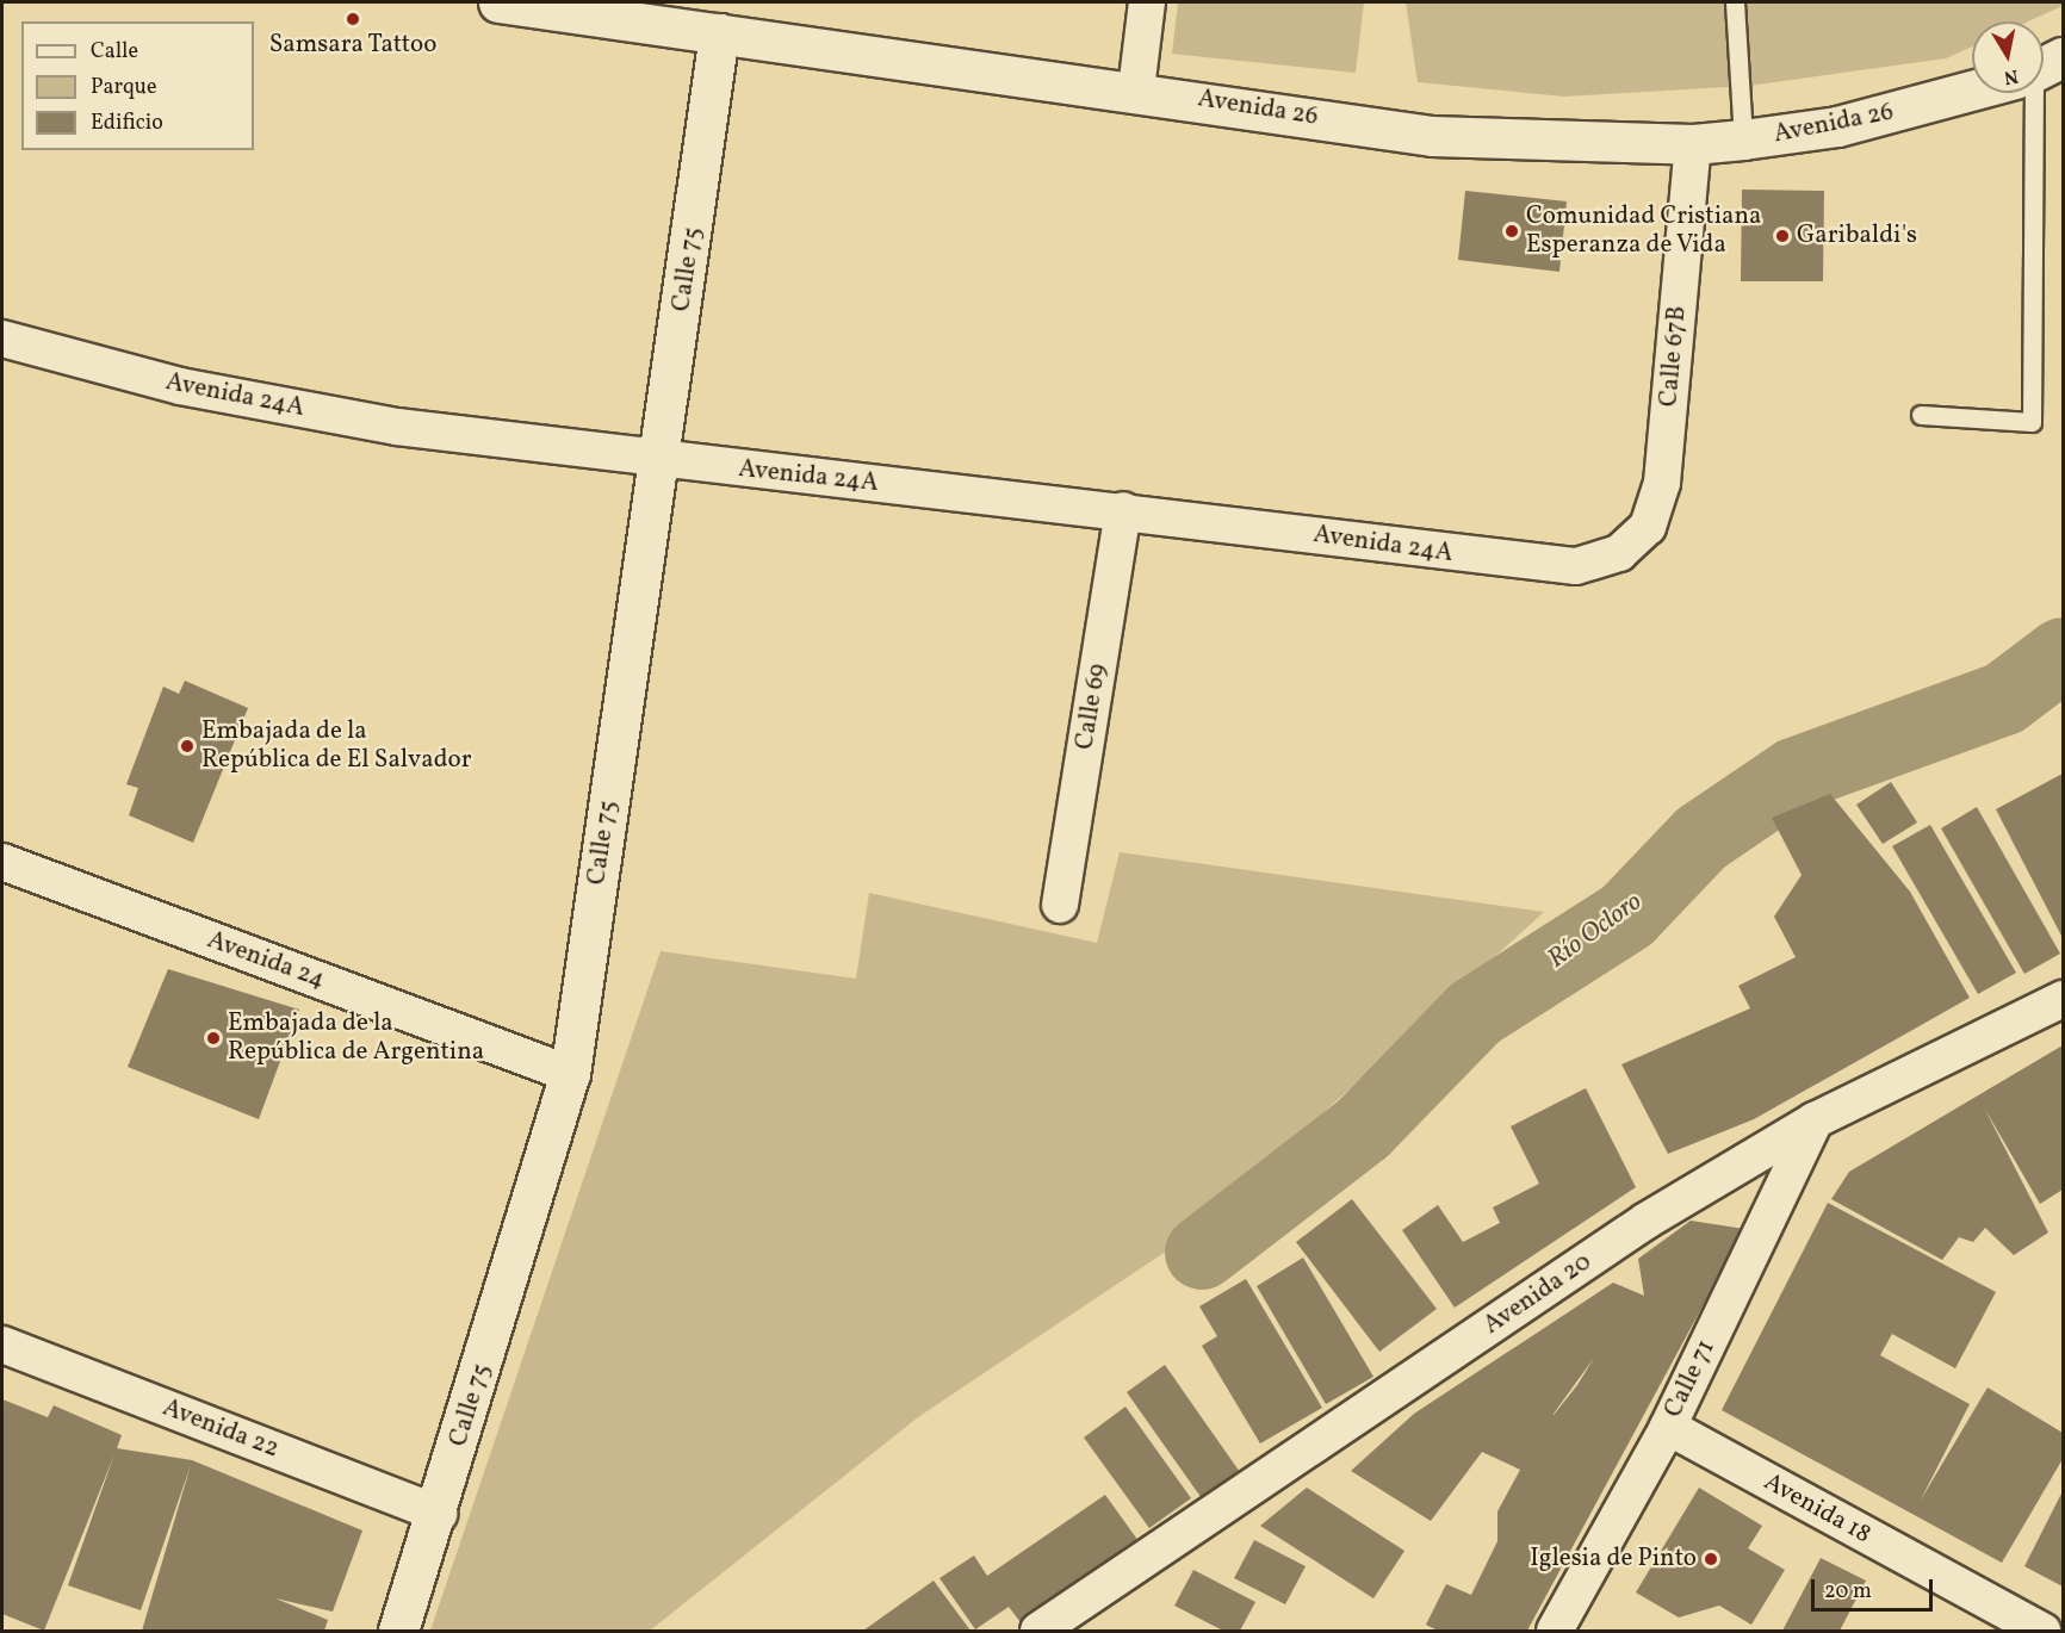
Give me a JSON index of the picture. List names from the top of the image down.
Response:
{
  "streets": {
    "street": [
      "Avenida 26",
      "Calle 75",
      "Calle 67B",
      "Avenida 24A",
      "Calle 69",
      "Avenida 24",
      "Avenida 20",
      "Calle 71",
      "Avenida 22",
      "Avenida 18"
    ]
  },
  "crossings": [
    ["Avenida 26", "Calle 75"],
    ["Avenida 26", "Calle 67B"],
    ["Calle 75", "Avenida 24A"],
    ["Calle 75", "Avenida 24"],
    ["Calle 75", "Avenida 22"],
    ["Calle 67B", "Avenida 24A"],
    ["Avenida 24A", "Calle 69"],
    ["Avenida 20", "Calle 71"],
    ["Calle 71", "Avenida 18"]
  ],
  "water": ["Río Ocloro"],
  "places": [
    "Samsara Tattoo",
    "Comunidad Cristiana Esperanza de Vida",
    "Garibaldi's",
    "Embajada de la República de El Salvador",
    "Embajada de la República de Argentina",
    "Iglesia de Pinto"
  ],
  "legend": ["Calle", "Parque", "Edificio"],
  "scale_bar": "20 m",
  "north": "bottom"
}
